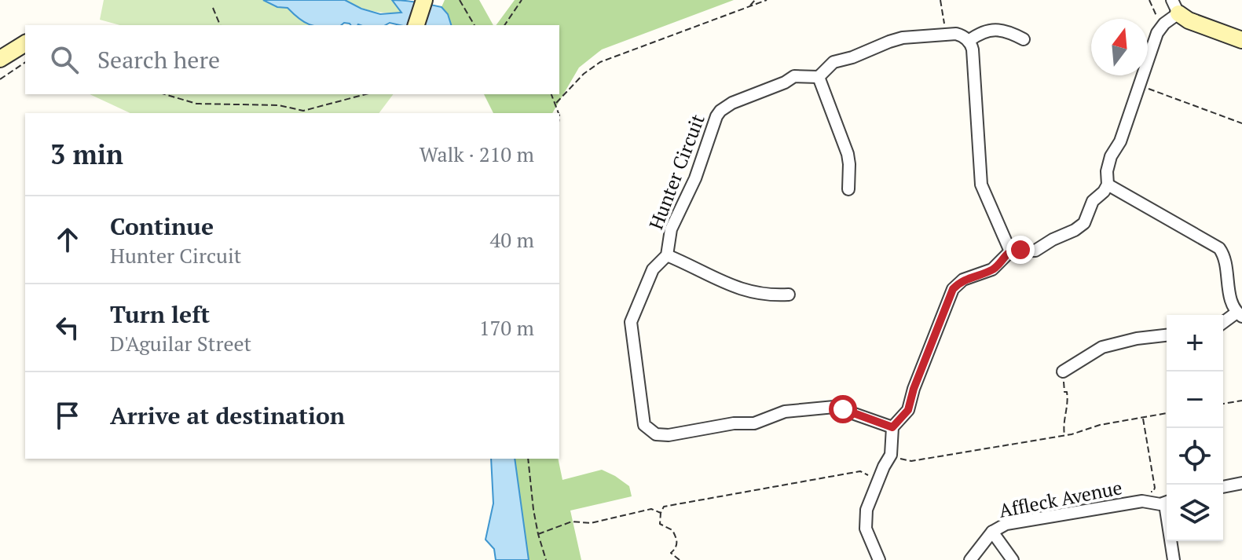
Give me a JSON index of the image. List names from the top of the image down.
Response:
{
  "streets": {
    "street": ["Hunter Circuit", "Affleck Avenue"]
  },
  "north": "top",
  "page": {
    "search": "Search here",
    "heading": ["3 min", "Walk · 210 m"],
    "list": [
      ["Continue", "Hunter Circuit", "40 m"],
      ["Turn left", "D'Aguilar Street", "170 m"],
      "Arrive at destination"
    ],
    "map_buttons": ["+", "−"]
  }
}
